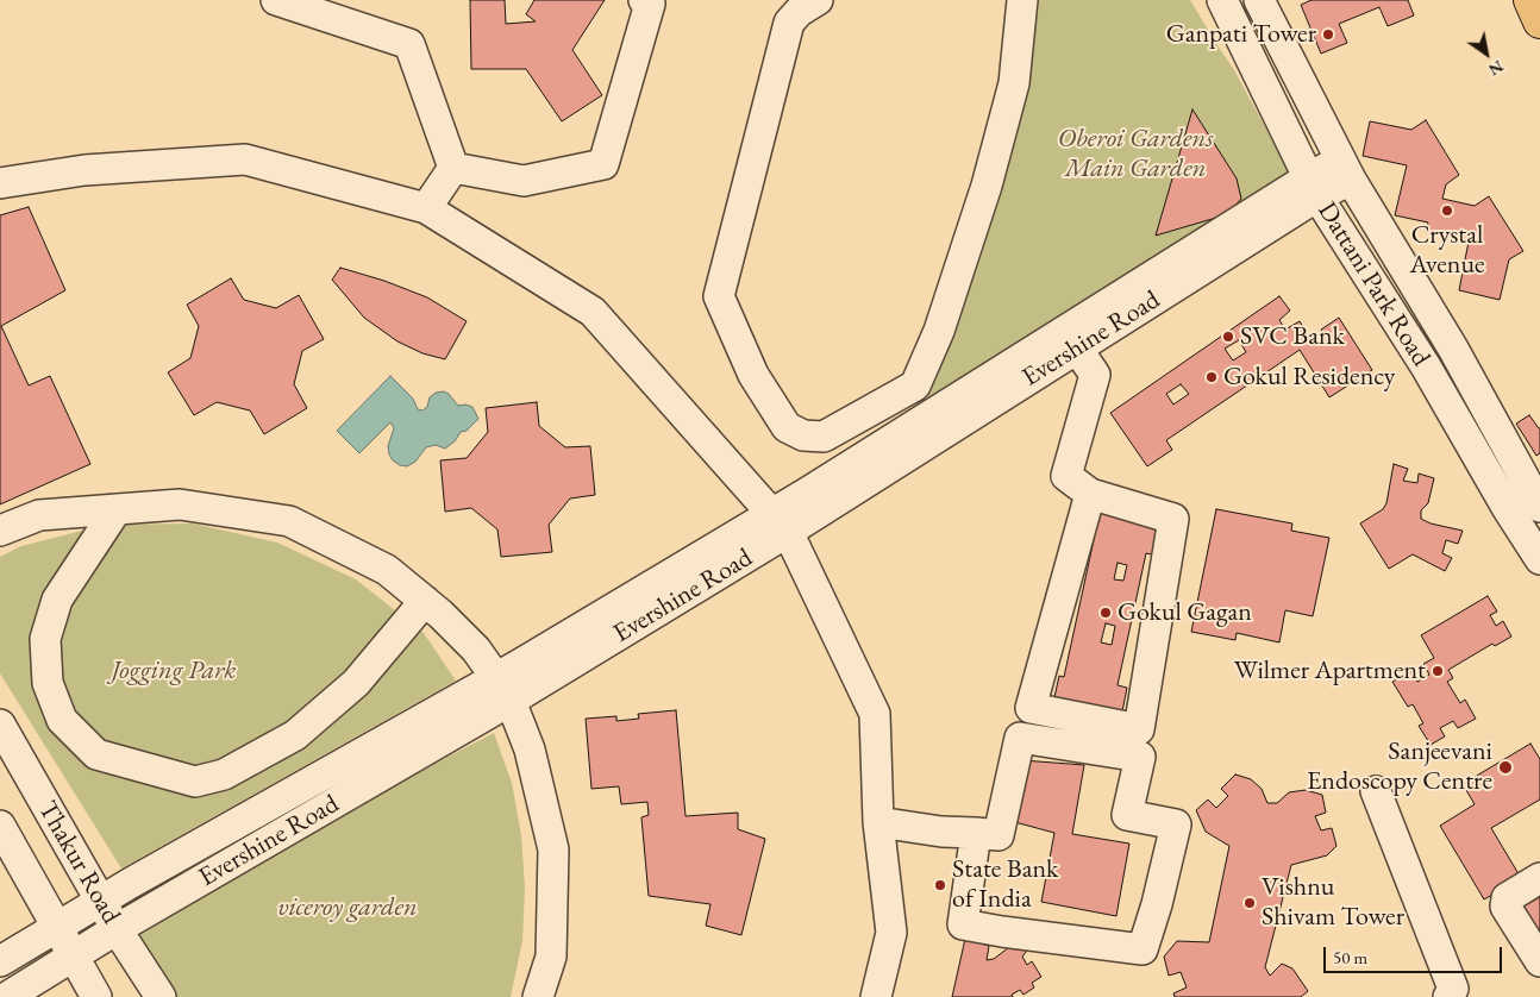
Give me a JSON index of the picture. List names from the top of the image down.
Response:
{
  "streets": {
    "street": ["Dattani Park Road", "Evershine Road", "Thakur Road"]
  },
  "crossings": [
    ["Dattani Park Road", "Evershine Road"],
    ["Evershine Road", "Thakur Road"]
  ],
  "parks": ["Oberoi Gardens Main Garden", "Jogging Park", "viceroy garden"],
  "places": [
    "Ganpati Tower",
    "Crystal Avenue",
    "SVC Bank",
    "Gokul Residency",
    "Gokul Gagan",
    "Wilmer Apartment",
    "Sanjeevani Endoscopy Centre",
    "State Bank of India",
    "Vishnu Shivam Tower"
  ],
  "scale_bar": "50 m",
  "north": "bottom right"
}
